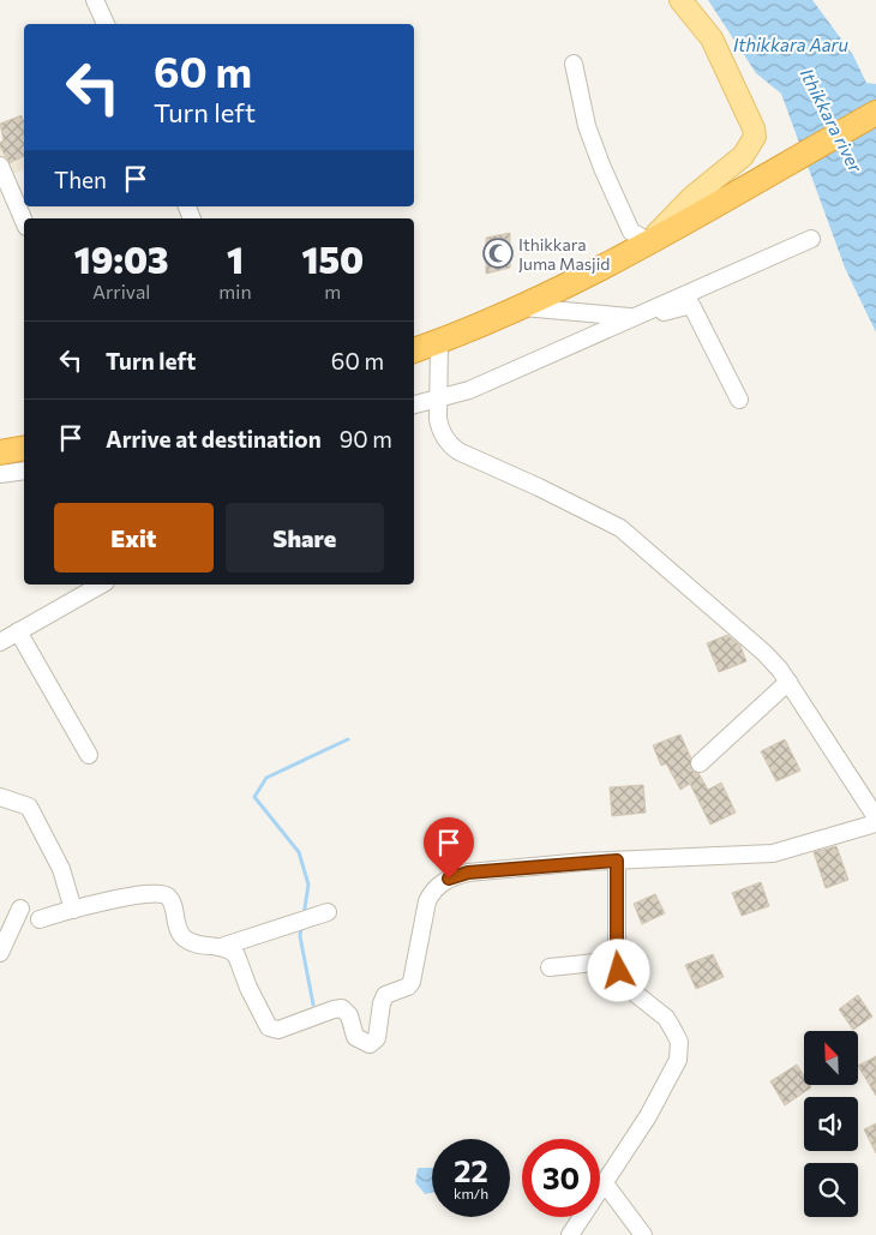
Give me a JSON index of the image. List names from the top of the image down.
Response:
{
  "water": ["Ithikkara Aaru", "Ithikkara river"],
  "places": {
    "mosque": ["Ithikkara Juma Masjid"]
  },
  "north": "top left",
  "page": {
    "turn": ["60 m", "Turn left"],
    "then": "Then",
    "eta": [
      "19:03",
      "Arrival",
      "1",
      "min",
      "150",
      "m"
    ],
    "list": [
      {
        "name": "Turn left",
        "value": "60 m"
      },
      {
        "name": "Arrive at destination",
        "value": "90 m"
      }
    ],
    "buttons": ["Exit", "Share"],
    "speed": "22 km/h",
    "limit": "30"
  }
}
